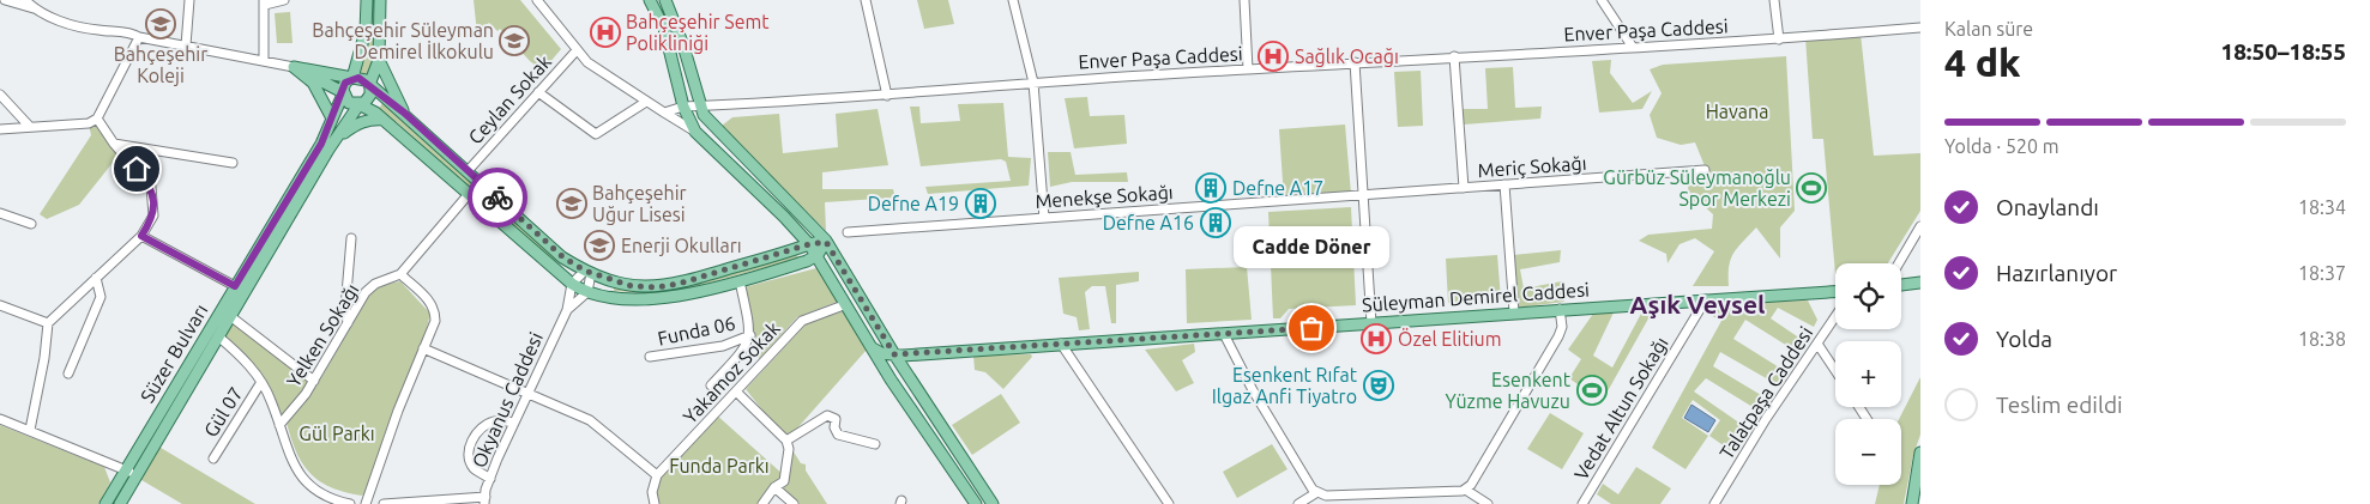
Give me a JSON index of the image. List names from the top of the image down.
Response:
{
  "streets": {
    "main road": ["Süleyman Demirel Caddesi", "Süzer Bulvarı"],
    "street": [
      "Enver Paşa Caddesi",
      "Ceylan Sokak",
      "Meriç Sokağı",
      "Menekşe Sokağı",
      "Funda 06",
      "Yelken Sokağı",
      "Yakamoz Sokak",
      "Talatpaşa Caddesi",
      "Okyanus Caddesi",
      "Vedat Altun Sokağı",
      "Gül 07"
    ]
  },
  "crossings": [
    ["Meriç Sokağı", "Menekşe Sokağı"],
    ["Süleyman Demirel Caddesi", "Vedat Altun Sokağı"]
  ],
  "districts": ["Aşık Veysel"],
  "parks": ["Havana", "Gül Parkı", "Funda Parkı"],
  "places": {
    "school or university": [
      "Bahçeşehir Koleji",
      "Bahçeşehir Süleyman Demirel İlkokulu",
      "Bahçeşehir Uğur Lisesi",
      "Enerji Okulları"
    ],
    "hospital": ["Bahçeşehir Semt Polikliniği", "Sağlık Ocağı", "Özel Elitium"],
    "building": ["Defne A17", "Defne A19", "Defne A16"],
    "sports": ["Gürbüz Süleymanoğlu Spor Merkezi", "Esenkent Yüzme Havuzu"],
    "other": ["Cadde Döner"],
    "theatre": ["Esenkent Rıfat Ilgaz Anfi Tiyatro"]
  },
  "page": {
    "heading": ["4 dk", "Kalan süre", "18:50–18:55"],
    "bar": "Yolda · 520 m",
    "list": [
      ["Onaylandı", "18:34"],
      ["Hazırlanıyor", "18:37"],
      ["Yolda", "18:38"],
      "Teslim edildi"
    ],
    "bubble": "Cadde Döner",
    "map_buttons": ["+", "−"]
  }
}
